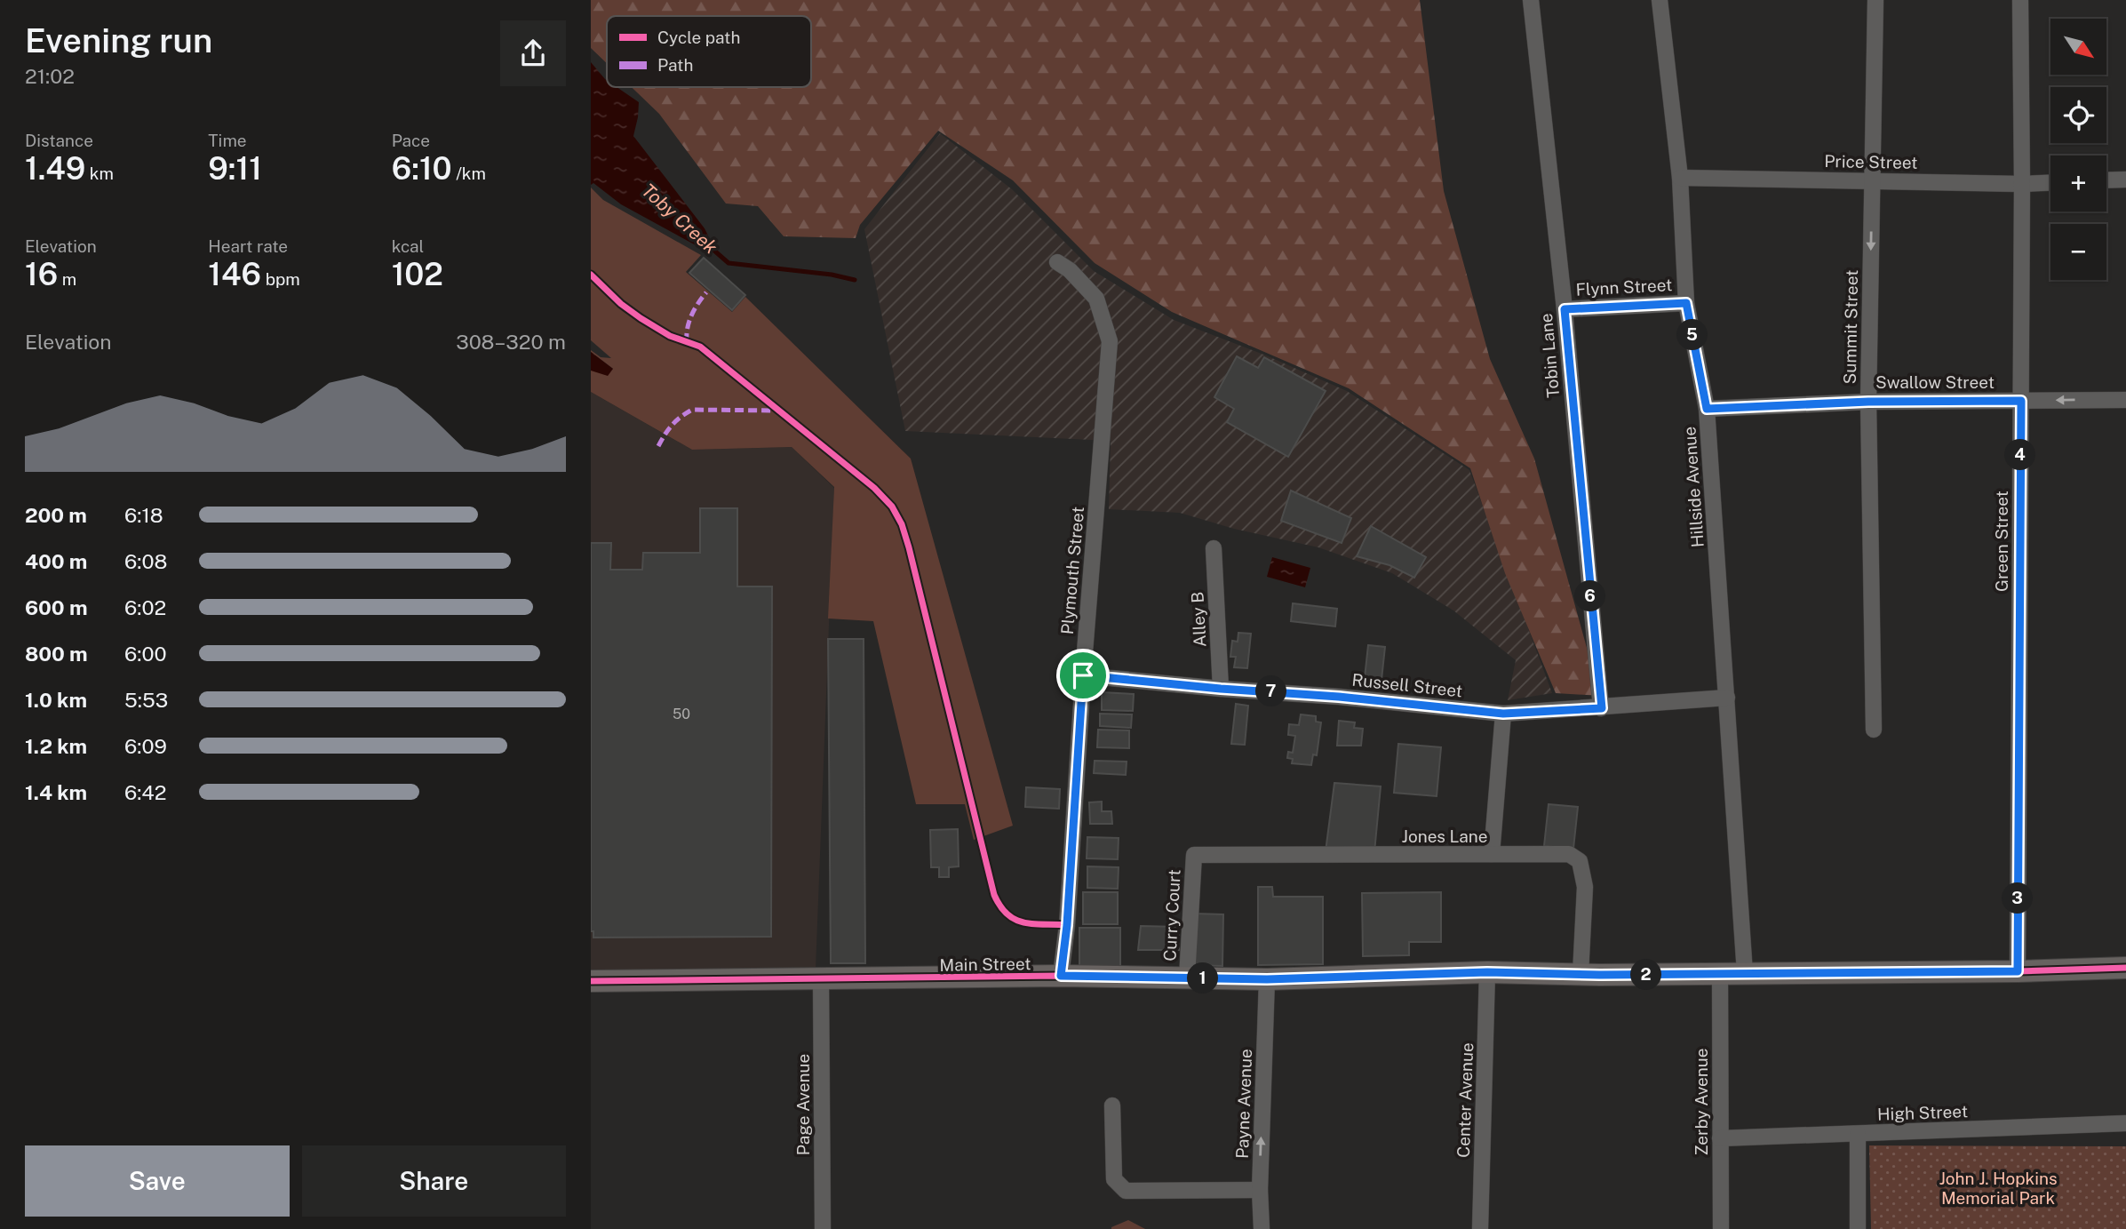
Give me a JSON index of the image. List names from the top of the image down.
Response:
{
  "streets": {
    "street": [
      "Price Street",
      "Flynn Street",
      "Summit Street",
      "Tobin Lane",
      "Swallow Street",
      "Hillside Avenue",
      "Green Street",
      "Plymouth Street",
      "Alley B",
      "Russell Street",
      "Jones Lane",
      "Curry Court",
      "Main Street",
      "Center Avenue",
      "Zerby Avenue",
      "Payne Avenue",
      "Page Avenue",
      "High Street"
    ]
  },
  "crossings": [
    ["Price Street", "Summit Street"],
    ["Price Street", "Hillside Avenue"],
    ["Price Street", "Green Street"],
    ["Flynn Street", "Tobin Lane"],
    ["Flynn Street", "Hillside Avenue"],
    ["Summit Street", "Swallow Street"],
    ["Tobin Lane", "Russell Street"],
    ["Swallow Street", "Hillside Avenue"],
    ["Swallow Street", "Green Street"],
    ["Hillside Avenue", "Russell Street"],
    ["Hillside Avenue", "Main Street"],
    ["Green Street", "Main Street"],
    ["Plymouth Street", "Russell Street"],
    ["Plymouth Street", "Main Street"],
    ["Alley B", "Russell Street"],
    ["Jones Lane", "Curry Court"],
    ["Jones Lane", "Main Street"],
    ["Curry Court", "Main Street"],
    ["Main Street", "Center Avenue"],
    ["Main Street", "Zerby Avenue"],
    ["Main Street", "Payne Avenue"],
    ["Main Street", "Page Avenue"],
    ["Zerby Avenue", "High Street"]
  ],
  "one_way": ["Payne Avenue"],
  "water": ["Toby Creek"],
  "parks": ["John J. Hopkins Memorial Park"],
  "house_numbers": ["50"],
  "legend": ["Cycle path", "Path"],
  "north": "bottom right",
  "page": {
    "heading": ["Evening run", "21:02"],
    "map_buttons": ["+", "−"],
    "stats": [
      ["Distance", "1.49 km"],
      ["Time", "9:11"],
      ["Pace", "6:10 /km"],
      ["Elevation", "16 m"],
      ["Heart rate", "146 bpm"],
      ["kcal", "102"]
    ],
    "chart": ["Elevation", "308–320 m"],
    "pins": [
      "5",
      "4",
      "6",
      "7",
      "3",
      "2",
      "1"
    ],
    "list": [
      {
        "name": "200 m",
        "note": "6:18"
      },
      {
        "name": "400 m",
        "note": "6:08"
      },
      {
        "name": "600 m",
        "note": "6:02"
      },
      {
        "name": "800 m",
        "note": "6:00"
      },
      {
        "name": "1.0 km",
        "note": "5:53"
      },
      {
        "name": "1.2 km",
        "note": "6:09"
      },
      {
        "name": "1.4 km",
        "note": "6:42"
      }
    ],
    "buttons": ["Save", "Share"]
  }
}
